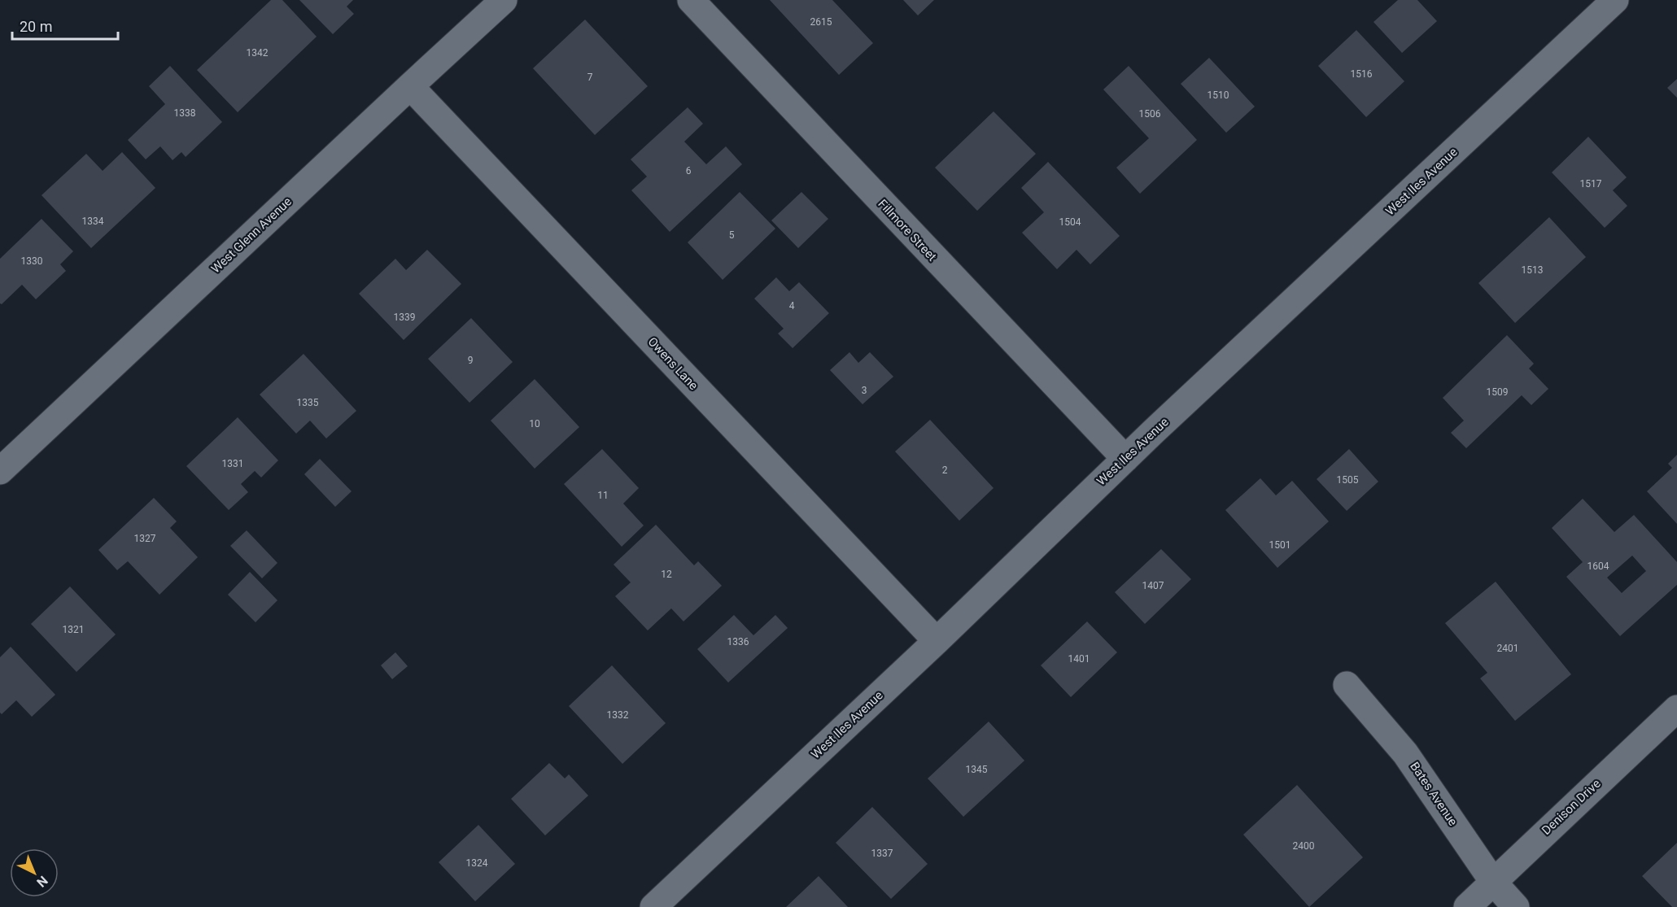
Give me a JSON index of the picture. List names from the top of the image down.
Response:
{
  "streets": {
    "street": [
      "West Iles Avenue",
      "Fillmore Street",
      "West Glenn Avenue",
      "Owens Lane",
      "Bates Avenue",
      "Denison Drive"
    ]
  },
  "crossings": [
    ["West Iles Avenue", "Fillmore Street"],
    ["West Iles Avenue", "Owens Lane"],
    ["West Glenn Avenue", "Owens Lane"],
    ["Bates Avenue", "Denison Drive"]
  ],
  "house_numbers": [
    "2615",
    "1342",
    "1516",
    "7",
    "1510",
    "1338",
    "1506",
    "6",
    "1517",
    "1334",
    "1504",
    "5",
    "1330",
    "1513",
    "4",
    "1339",
    "9",
    "3",
    "1509",
    "1335",
    "10",
    "1331",
    "2",
    "1505",
    "11",
    "1327",
    "1501",
    "1604",
    "12",
    "1407",
    "1321",
    "1336",
    "2401",
    "1401",
    "1332",
    "1345",
    "2400",
    "1337",
    "1324"
  ],
  "scale_bar": "20 m",
  "north": "bottom right"
}
